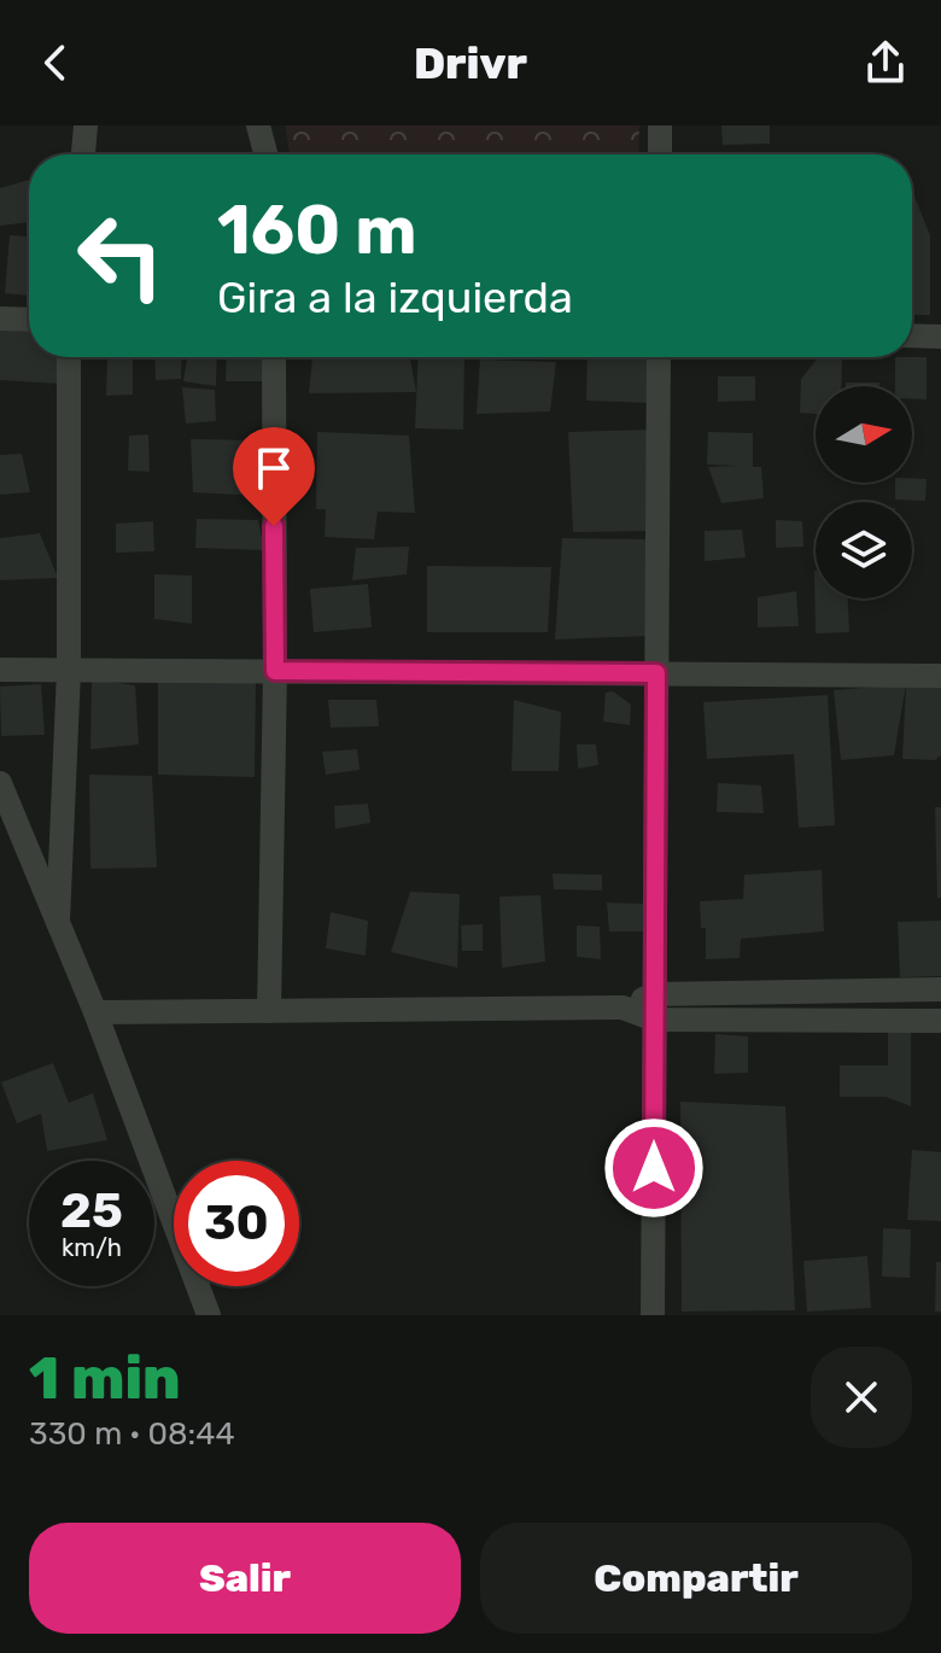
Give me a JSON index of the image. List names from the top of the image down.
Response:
{
  "north": "right",
  "page": {
    "header": "Drivr",
    "turn": ["160 m", "Gira a la izquierda"],
    "speed": "25 km/h",
    "limit": "30",
    "heading": ["1 min", "330 m · 08:44"],
    "buttons": ["Salir", "Compartir"]
  }
}
